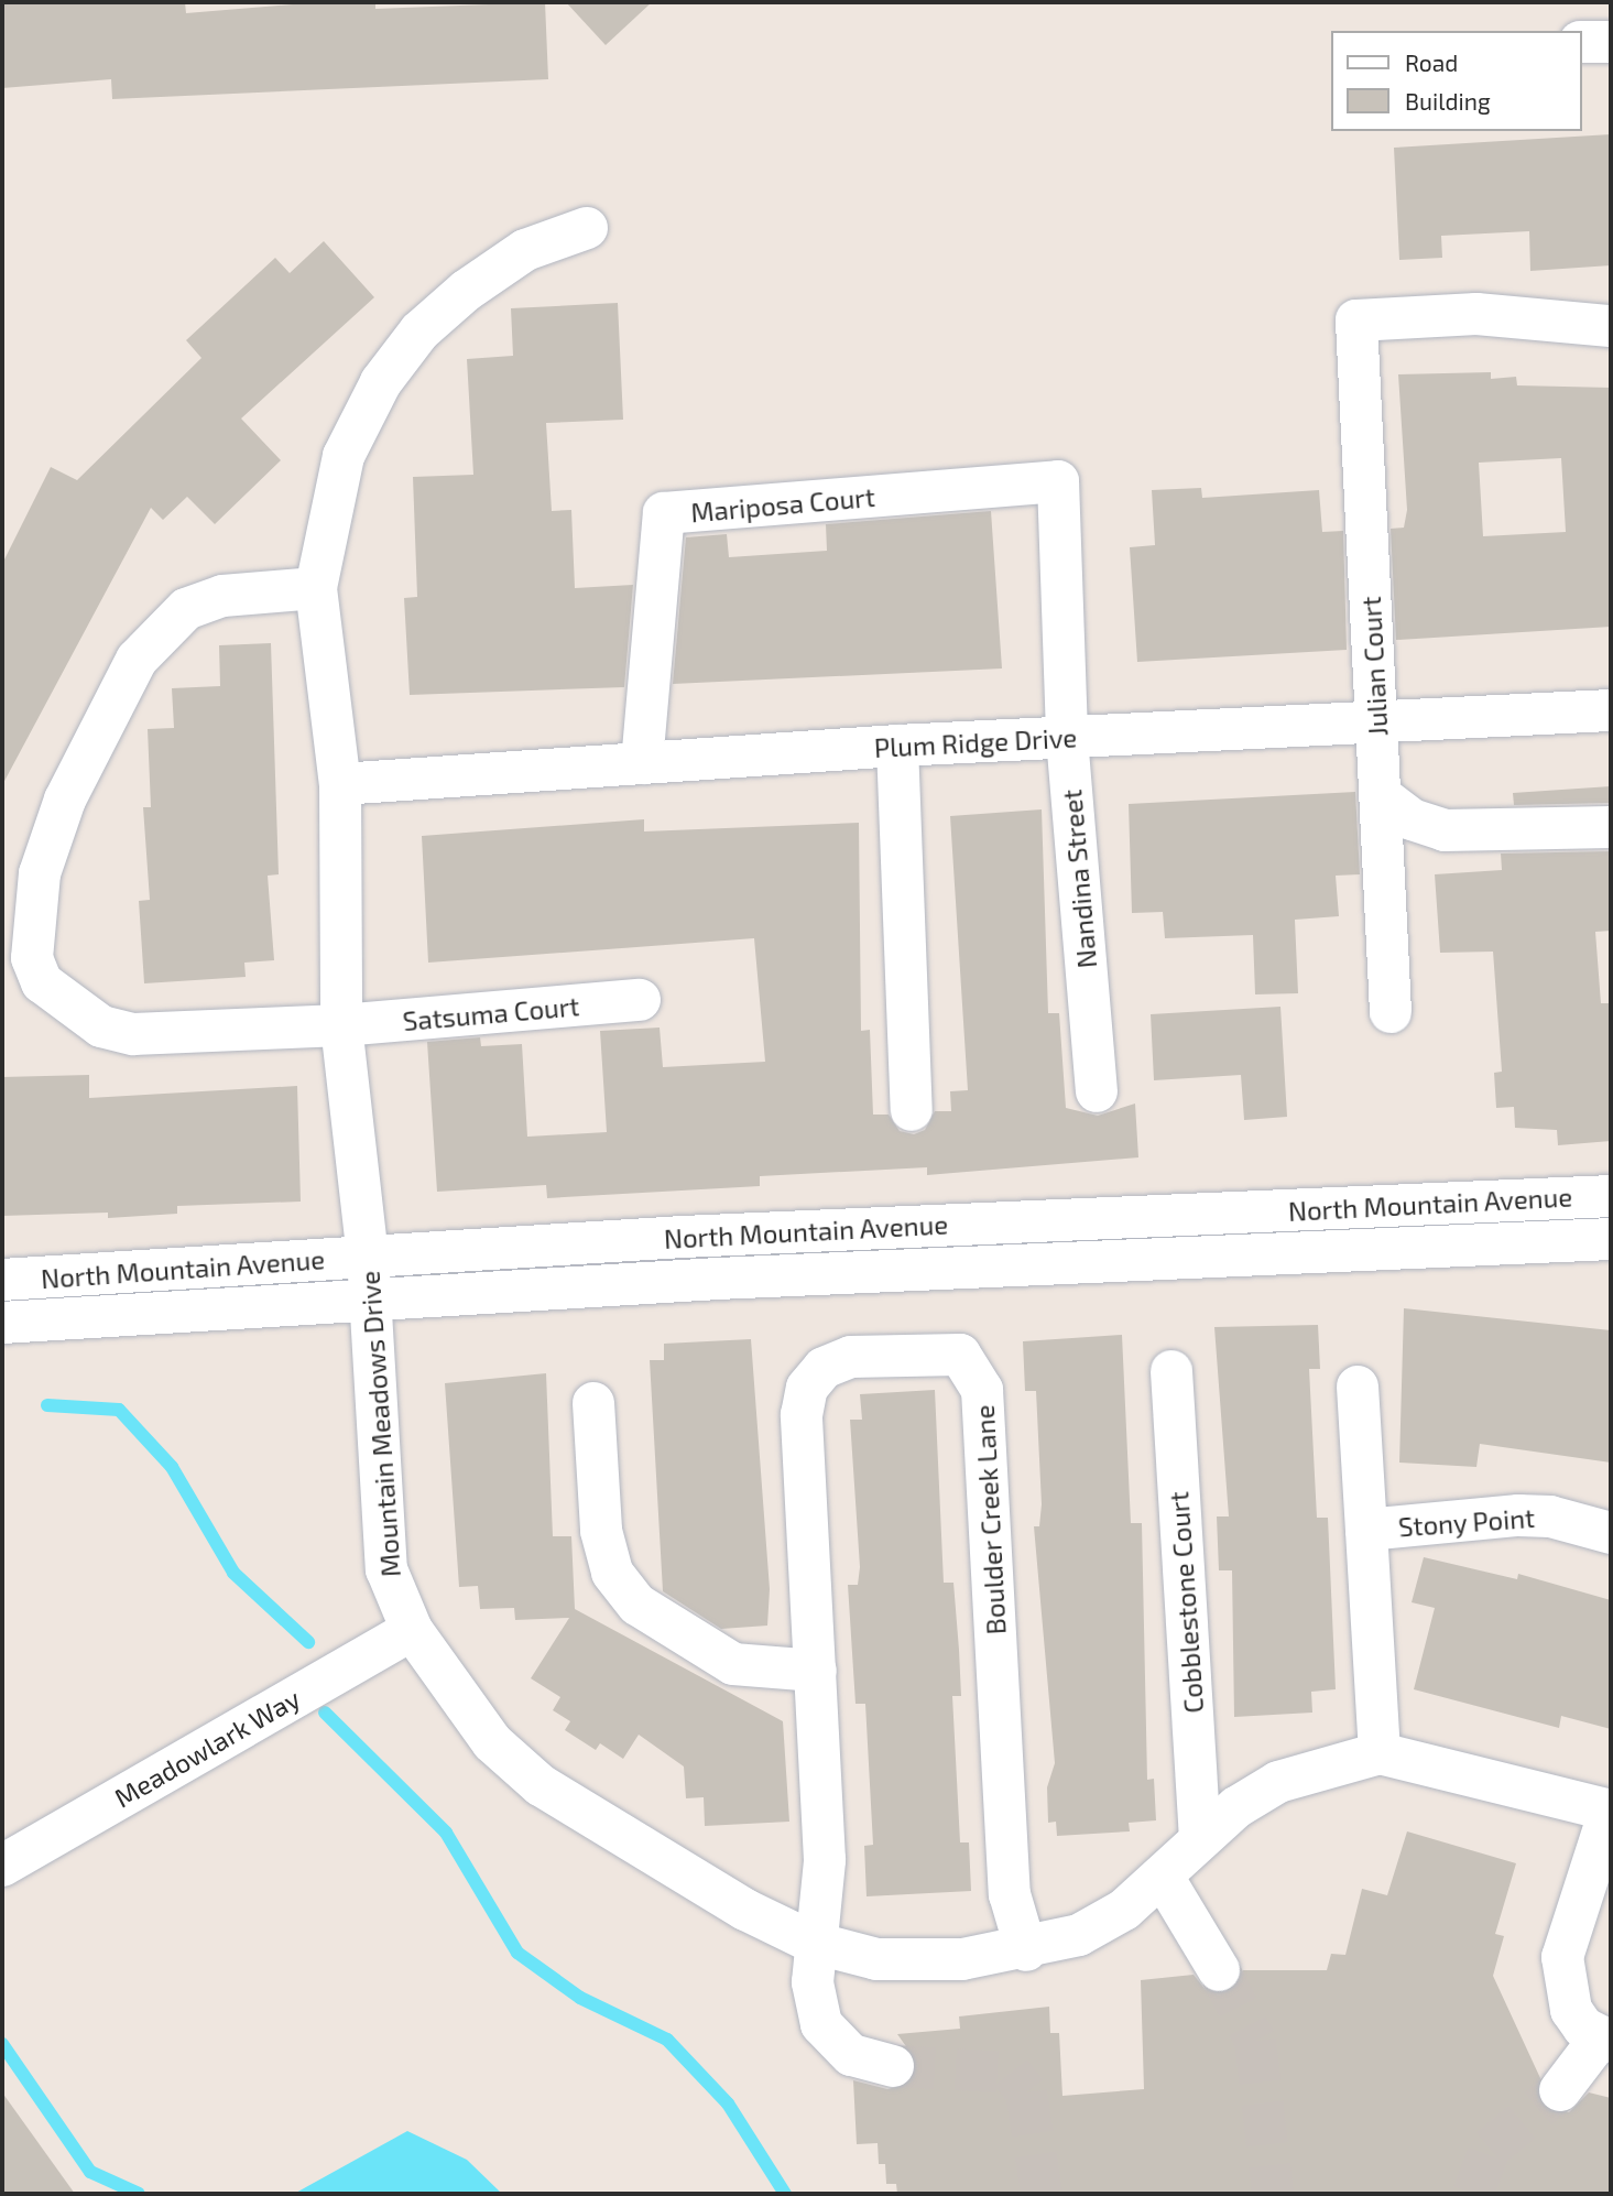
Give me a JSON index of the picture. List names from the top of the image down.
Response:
{
  "streets": {
    "street": [
      "Mariposa Court",
      "Julian Court",
      "Plum Ridge Drive",
      "Nandina Street",
      "Satsuma Court",
      "North Mountain Avenue",
      "Mountain Meadows Drive",
      "Boulder Creek Lane",
      "Stony Point",
      "Cobblestone Court",
      "Meadowlark Way"
    ]
  },
  "crossings": [
    ["Mariposa Court", "Plum Ridge Drive"],
    ["Mariposa Court", "Nandina Street"],
    ["Julian Court", "Plum Ridge Drive"],
    ["Plum Ridge Drive", "Nandina Street"],
    ["Plum Ridge Drive", "Mountain Meadows Drive"],
    ["Satsuma Court", "Mountain Meadows Drive"],
    ["North Mountain Avenue", "Mountain Meadows Drive"],
    ["Mountain Meadows Drive", "Boulder Creek Lane"],
    ["Mountain Meadows Drive", "Stony Point"],
    ["Mountain Meadows Drive", "Cobblestone Court"],
    ["Mountain Meadows Drive", "Meadowlark Way"]
  ],
  "legend": ["Road", "Building"]
}
